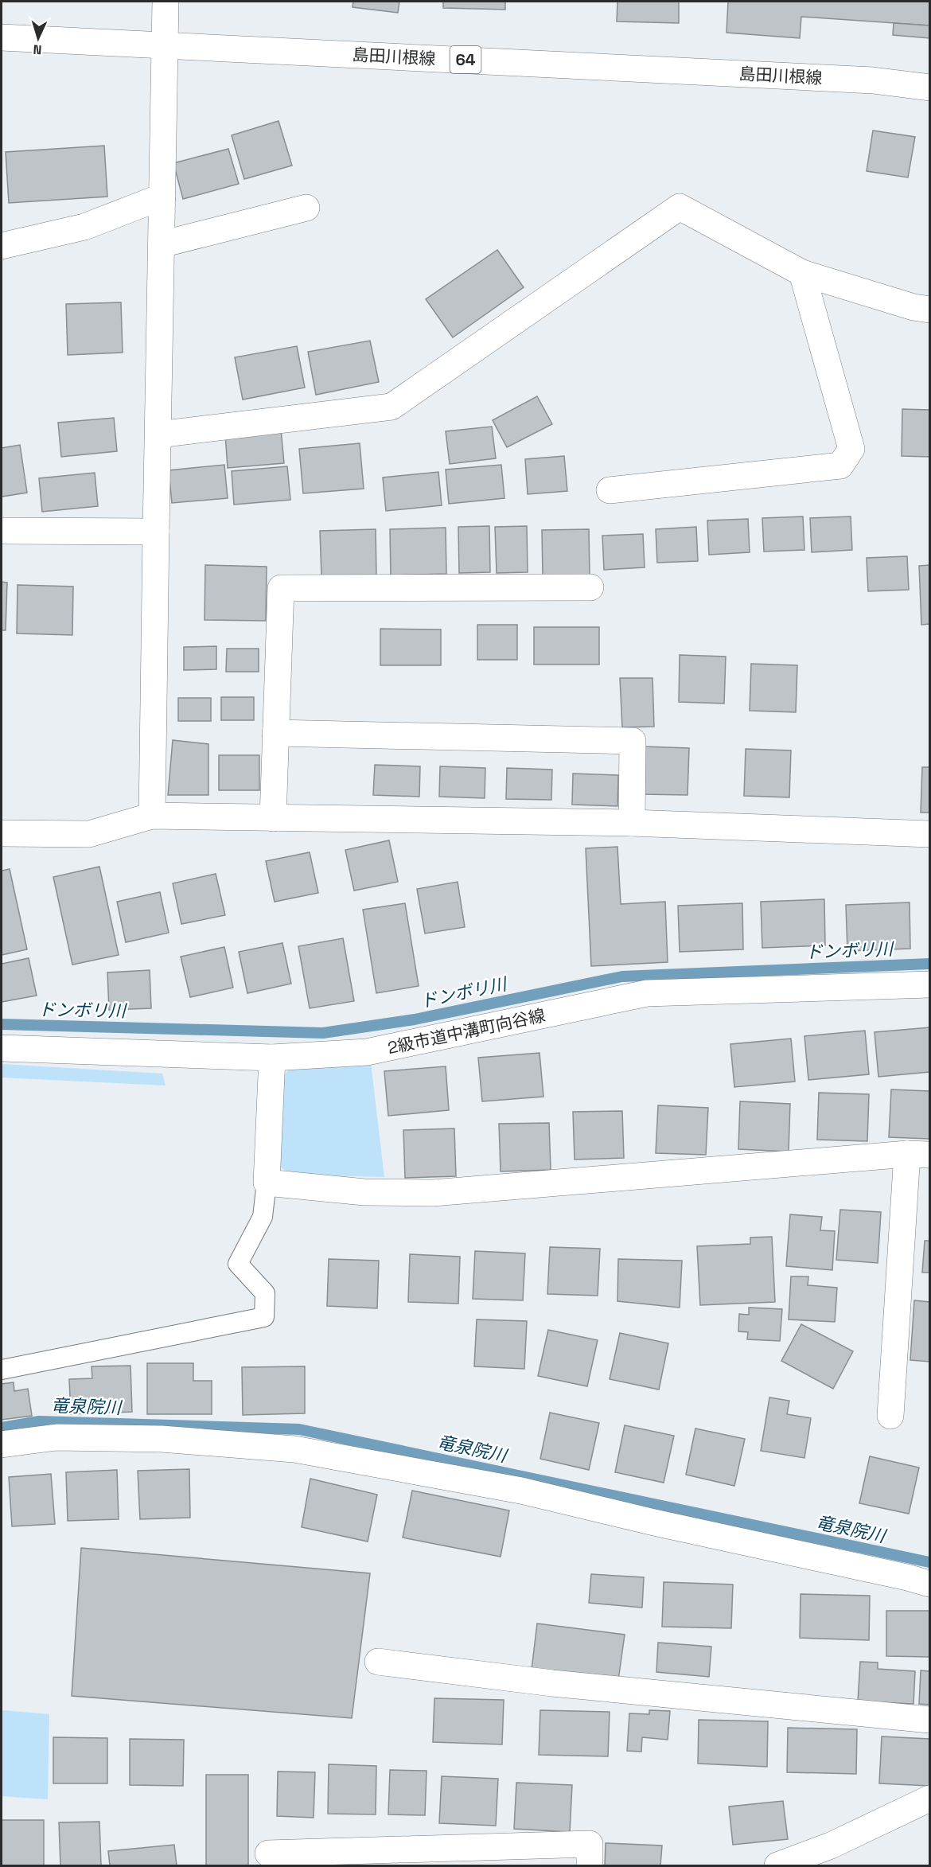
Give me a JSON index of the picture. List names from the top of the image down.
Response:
{
  "streets": {
    "street": ["島田川根線", "64", "2級市道中溝町向谷線"]
  },
  "water": ["ドンボリ川", "竜泉院川"],
  "north": "bottom"
}
